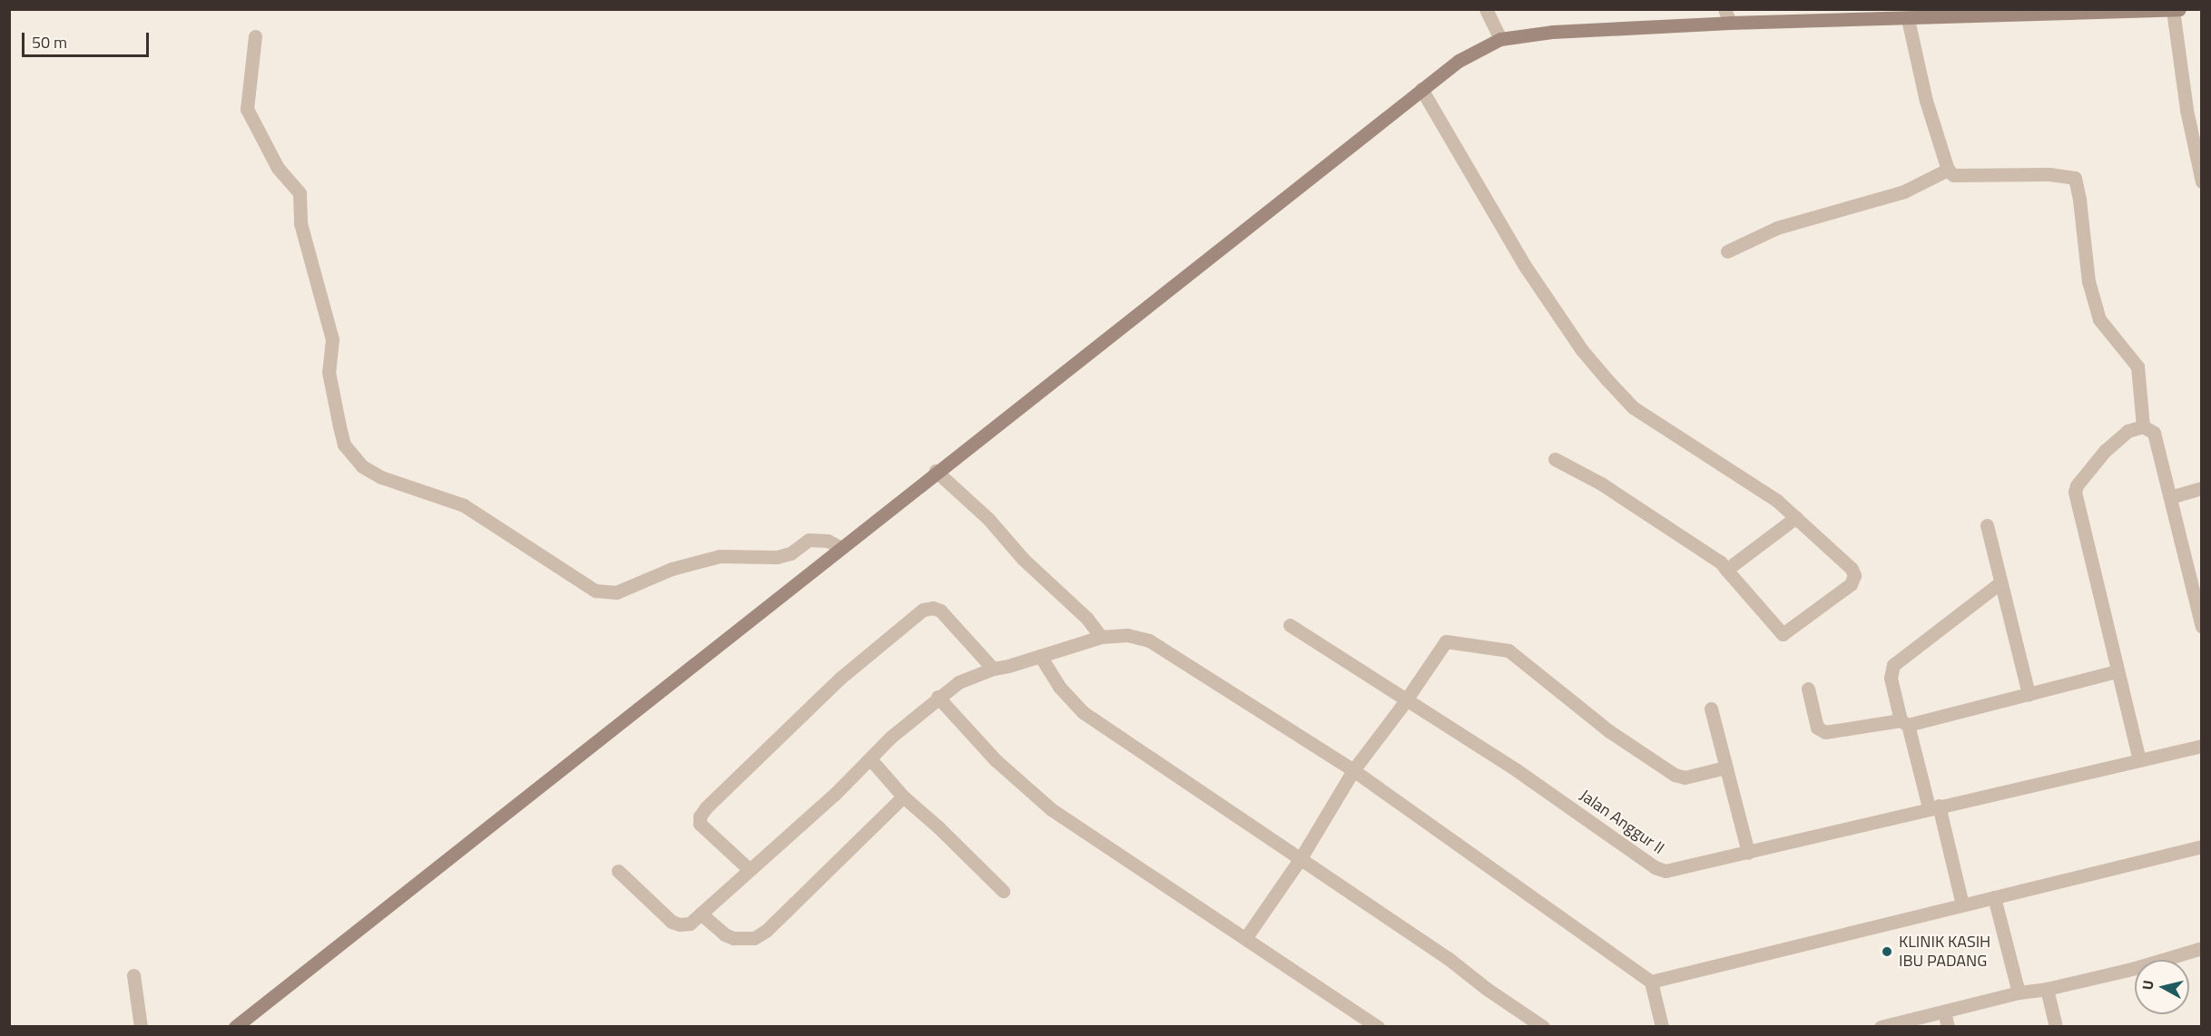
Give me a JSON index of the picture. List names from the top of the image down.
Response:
{
  "streets": {
    "street": ["Jalan Anggur II"]
  },
  "places": ["KLINIK KASIH IBU PADANG"],
  "scale_bar": "50 m",
  "north": "left"
}
